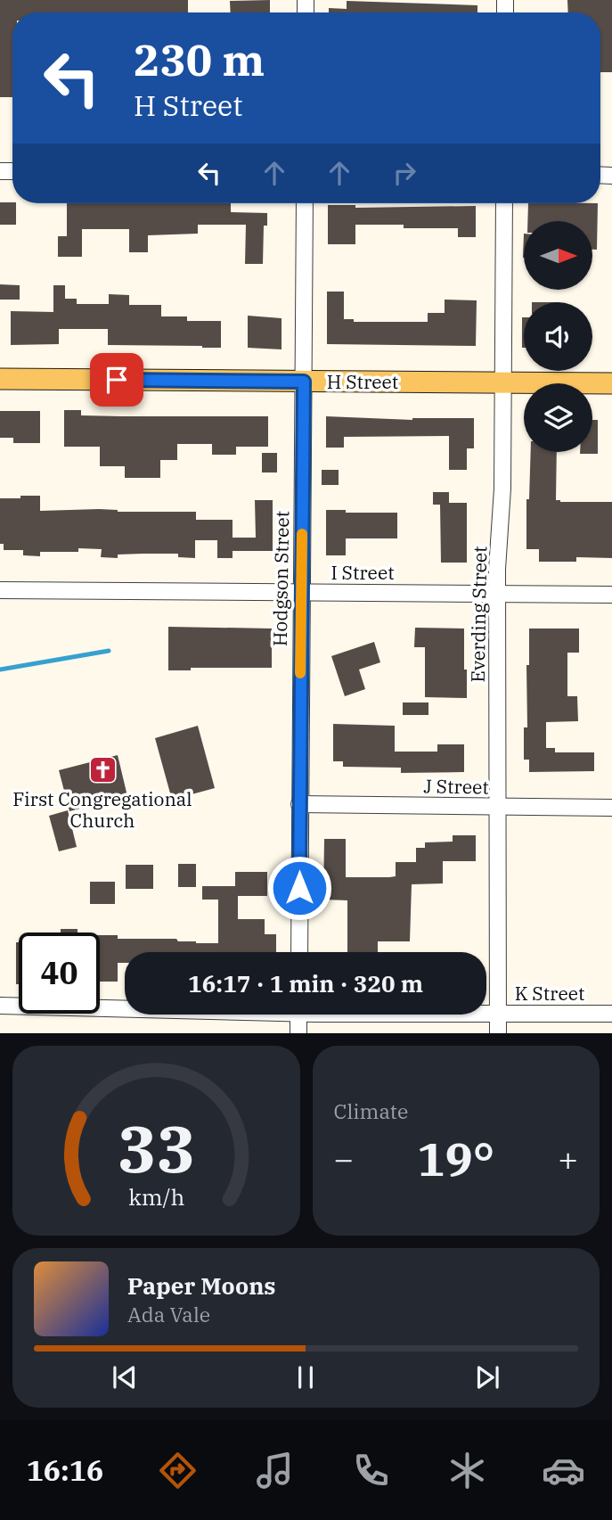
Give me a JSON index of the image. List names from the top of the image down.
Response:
{
  "streets": {
    "main road": ["H Street"],
    "street": [
      "I Street",
      "Hodgson Street",
      "Everding Street",
      "J Street",
      "K Street"
    ]
  },
  "crossings": [
    ["H Street", "Hodgson Street"],
    ["H Street", "Everding Street"],
    ["I Street", "Hodgson Street"],
    ["I Street", "Everding Street"],
    ["Hodgson Street", "J Street"],
    ["Everding Street", "J Street"],
    ["Everding Street", "K Street"]
  ],
  "places": {
    "church": ["First Congregational Church"]
  },
  "north": "right",
  "page": {
    "turn": ["230 m", "H Street"],
    "limit": "40",
    "trip": "16:17 · 1 min · 320 m",
    "tile": "Climate",
    "heat": ["−", "19°", "+"],
    "song": ["Paper Moons", "Ada Vale"],
    "tabs": "16:16",
    "gauge": ["33", "km/h"]
  }
}
